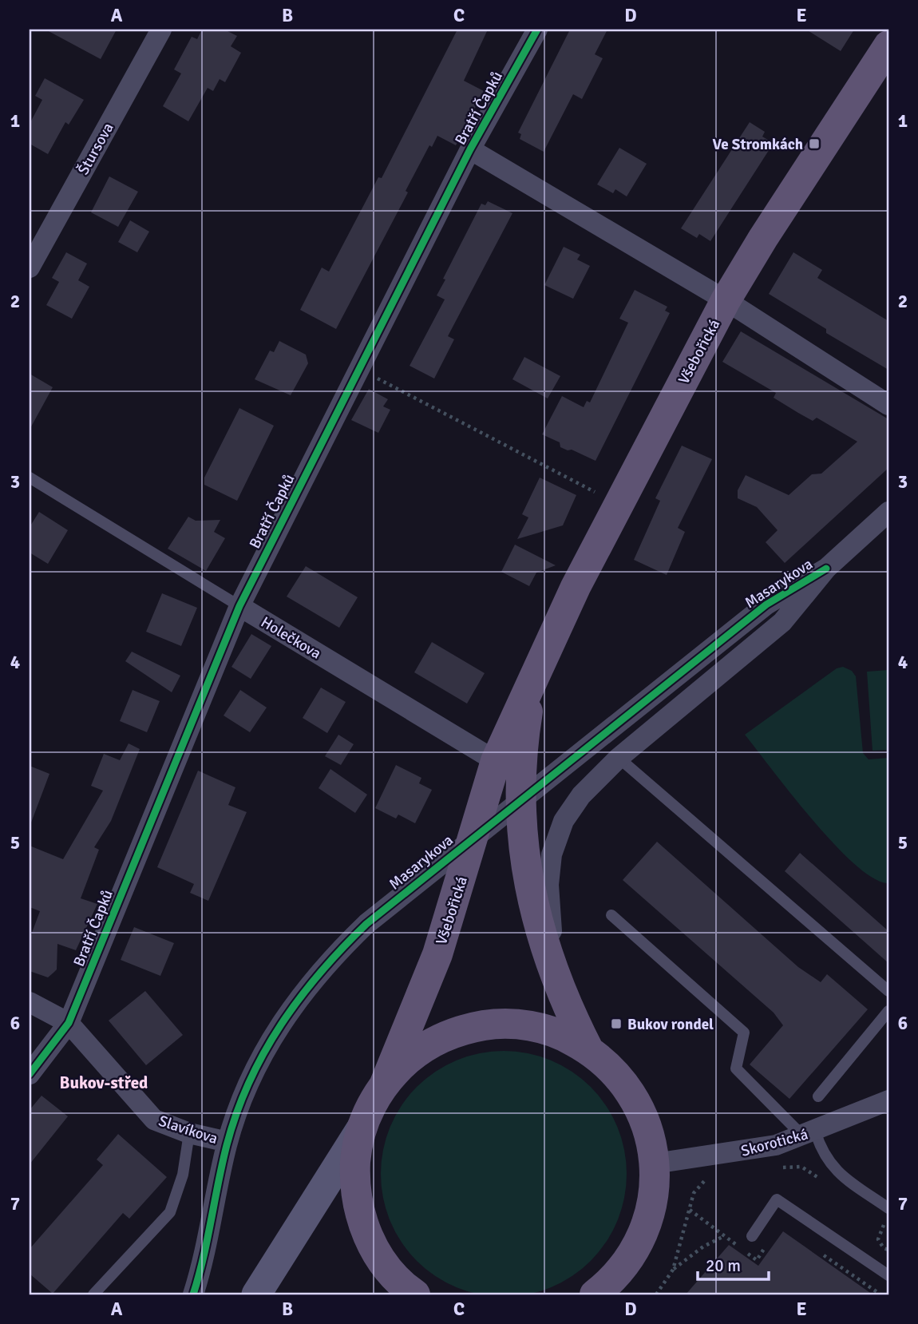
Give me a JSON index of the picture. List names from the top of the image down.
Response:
{
  "streets": {
    "main road": ["Všebořická"],
    "street": [
      "Bratří Čapků",
      "Štursova",
      "Masarykova",
      "Holečkova",
      "Slavíkova",
      "Skorotická"
    ]
  },
  "crossings": [
    ["Bratří Čapků", "Holečkova"],
    ["Bratří Čapků", "Slavíkova"],
    ["Všebořická", "Masarykova"],
    ["Všebořická", "Holečkova"],
    ["Masarykova", "Slavíkova"]
  ],
  "districts": ["Bukov-střed"],
  "places": {
    "transit": ["Ve Stromkách", "Bukov rondel"]
  },
  "scale_bar": "20 m",
  "grid": {
    "columns": [
      "A",
      "B",
      "C",
      "D",
      "E"
    ],
    "rows": [
      "1",
      "2",
      "3",
      "4",
      "5",
      "6",
      "7"
    ]
  }
}
